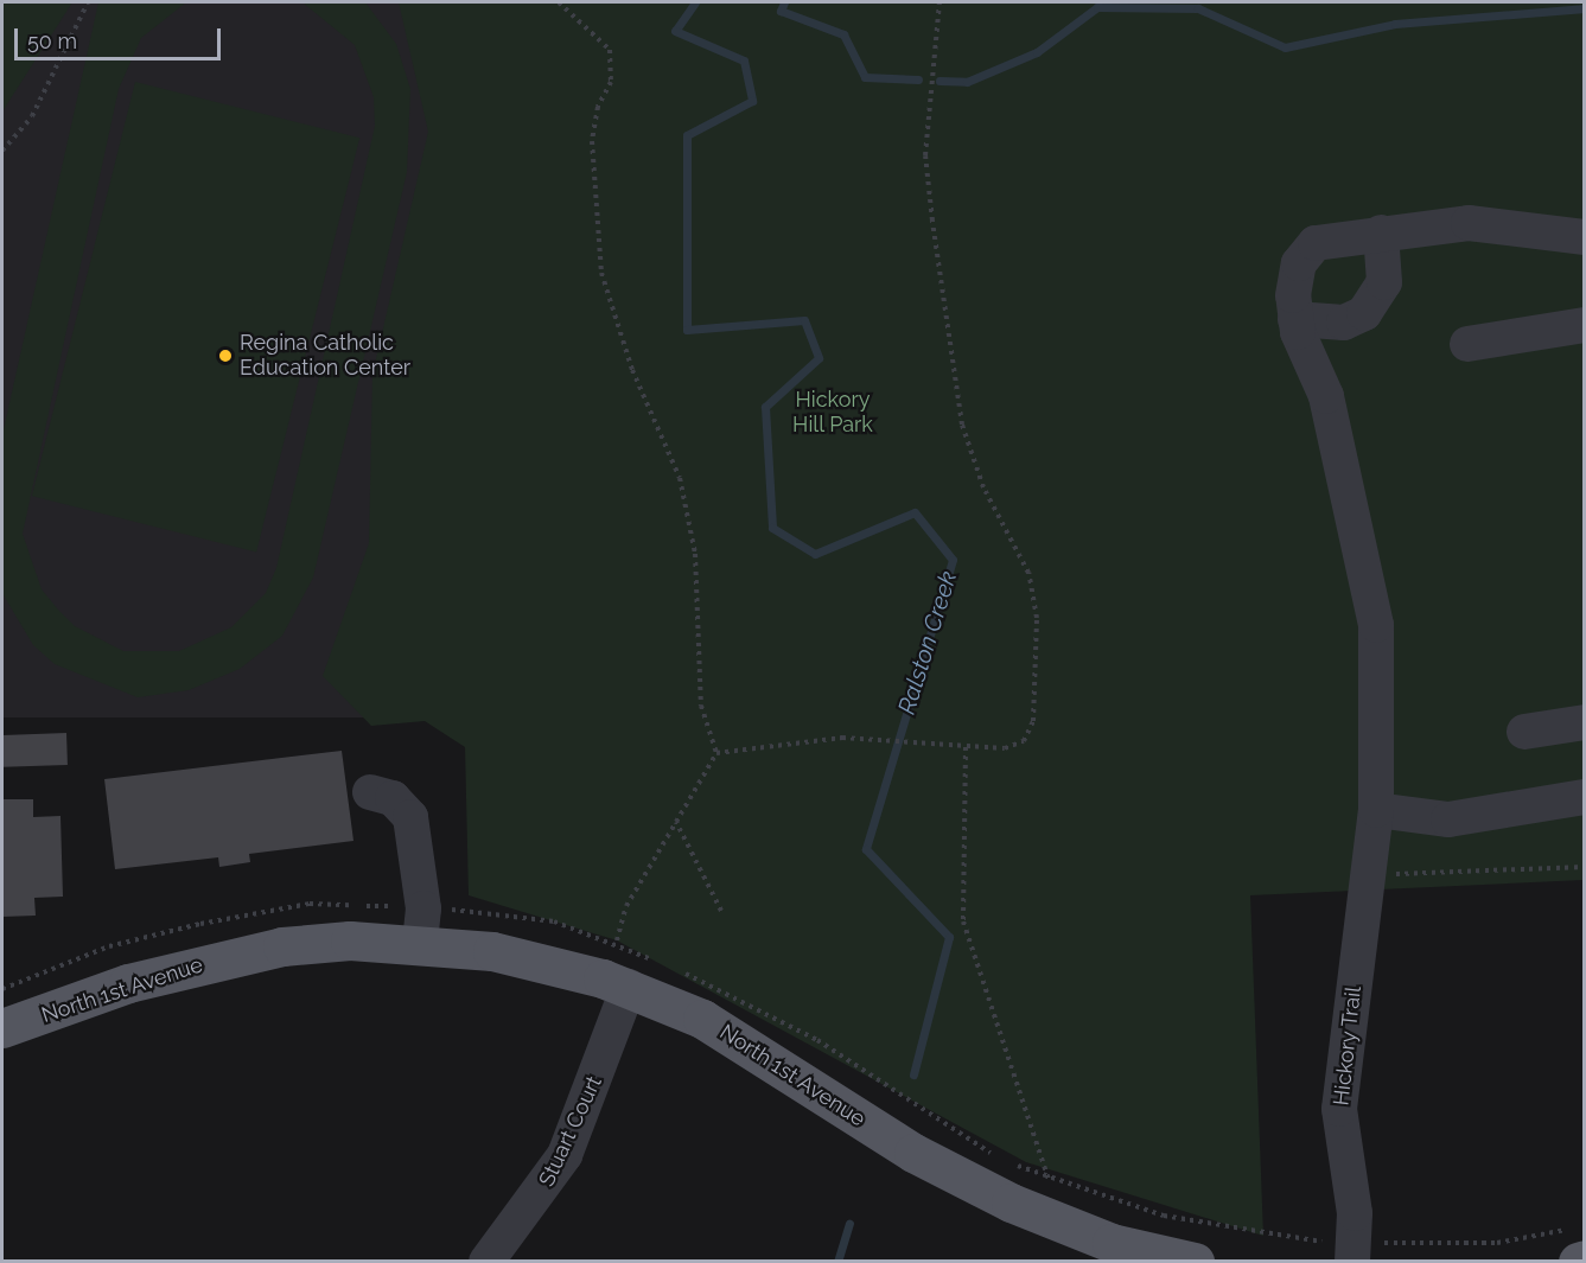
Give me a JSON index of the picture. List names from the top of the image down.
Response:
{
  "streets": {
    "main road": ["North 1st Avenue"],
    "street": ["Hickory Trail", "Stuart Court"]
  },
  "crossings": [
    ["North 1st Avenue", "Stuart Court"]
  ],
  "water": ["Ralston Creek"],
  "parks": ["Hickory Hill Park"],
  "places": ["Regina Catholic Education Center"],
  "scale_bar": "50 m"
}
